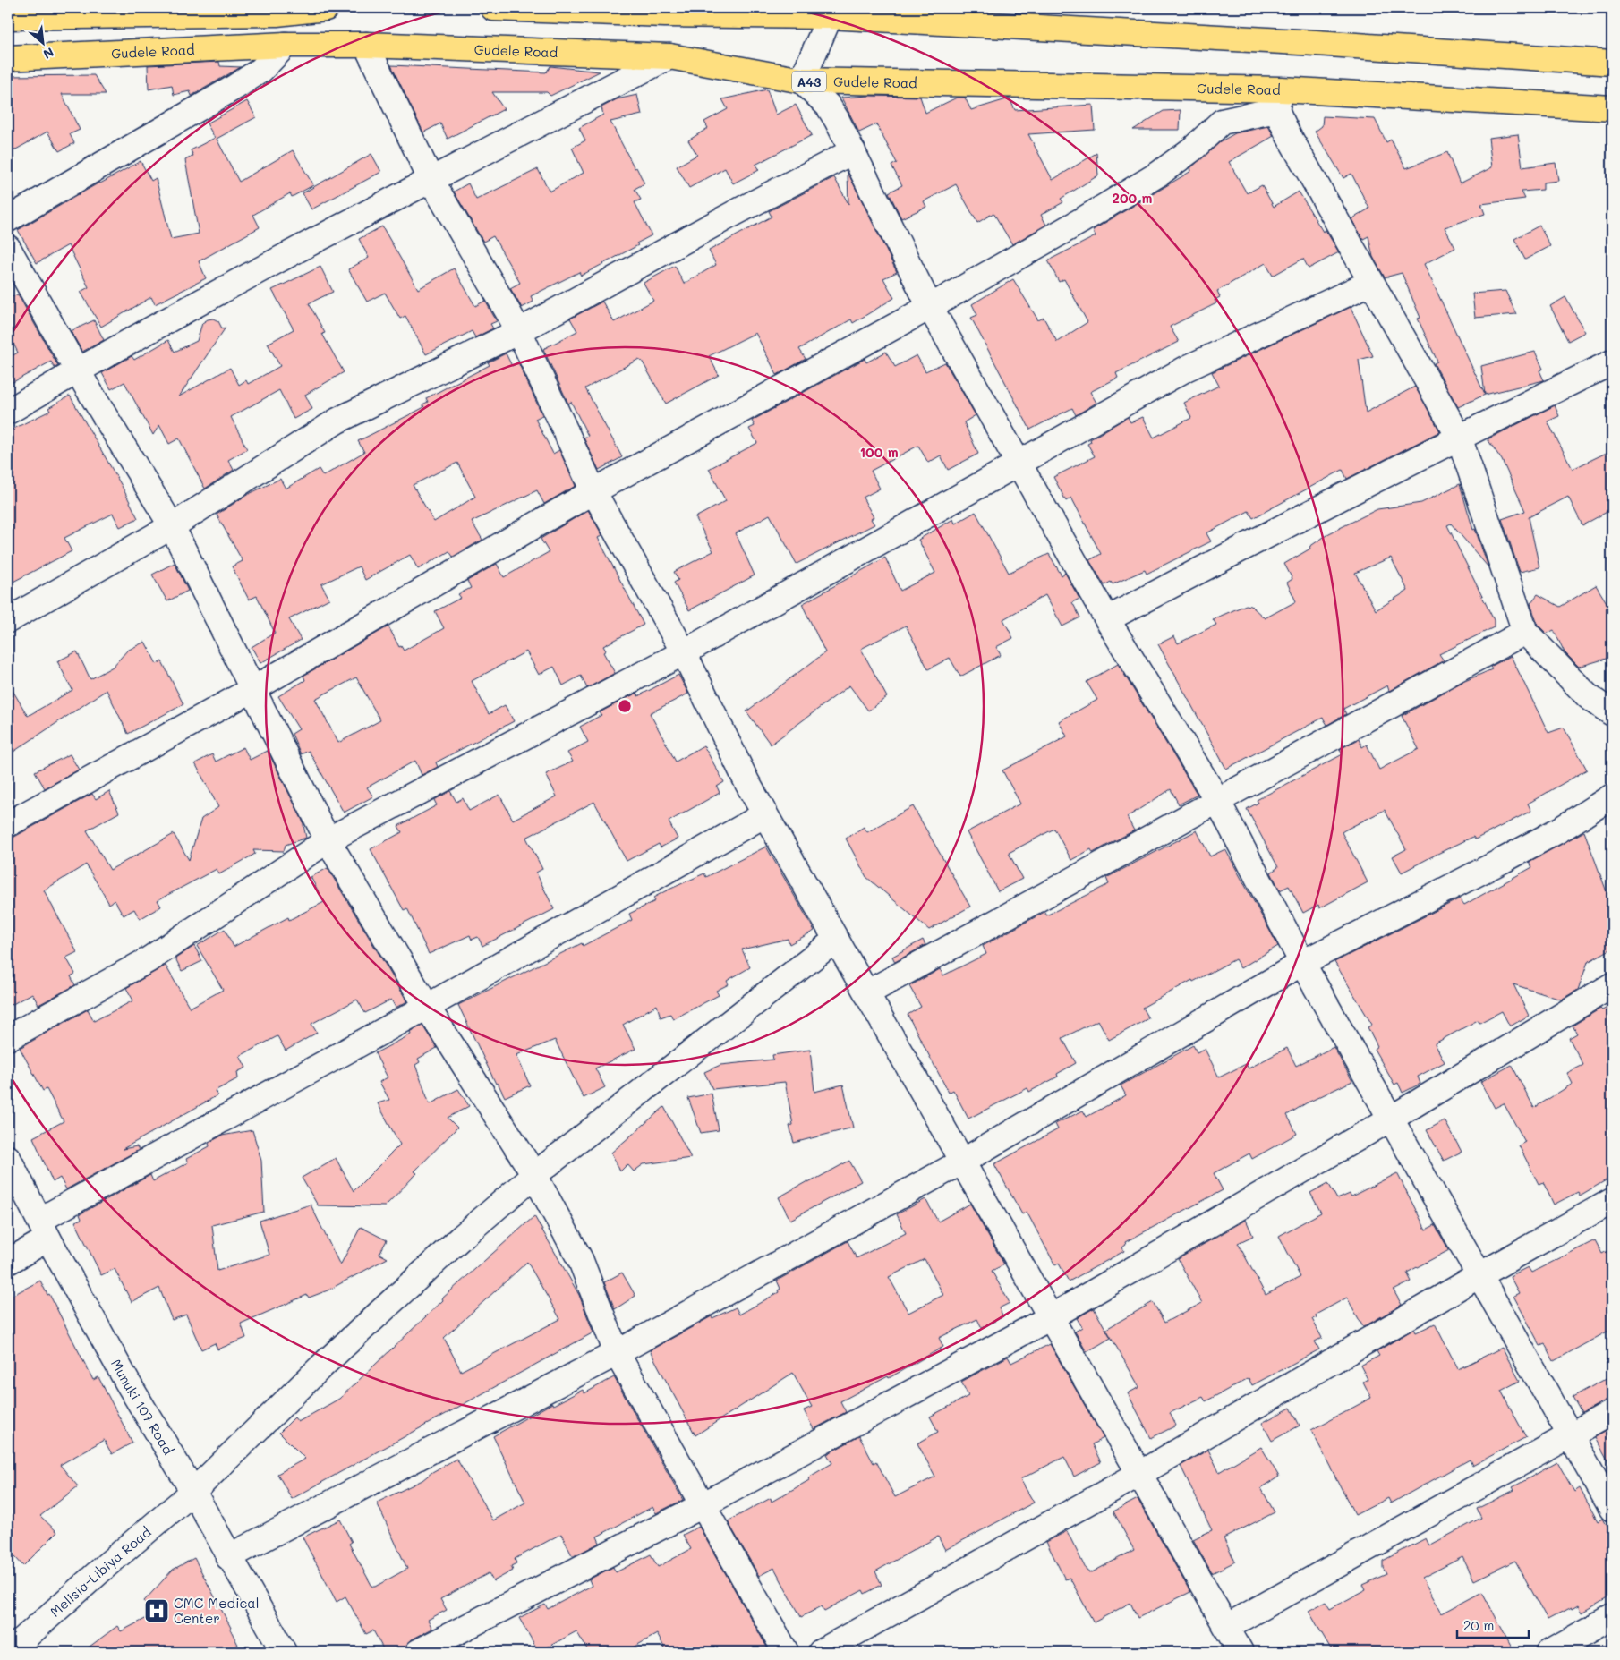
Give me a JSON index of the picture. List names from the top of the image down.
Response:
{
  "streets": {
    "highway": ["Gudele Road", "A43"],
    "street": ["Munuki 107 Road", "Melisia-Libiya Road"]
  },
  "crossings": [
    ["Munuki 107 Road", "Melisia-Libiya Road"]
  ],
  "places": {
    "hospital": ["CMC Medical Center"]
  },
  "scale_bar": "20 m",
  "north": "bottom right",
  "rings": ["200 m", "100 m"]
}
